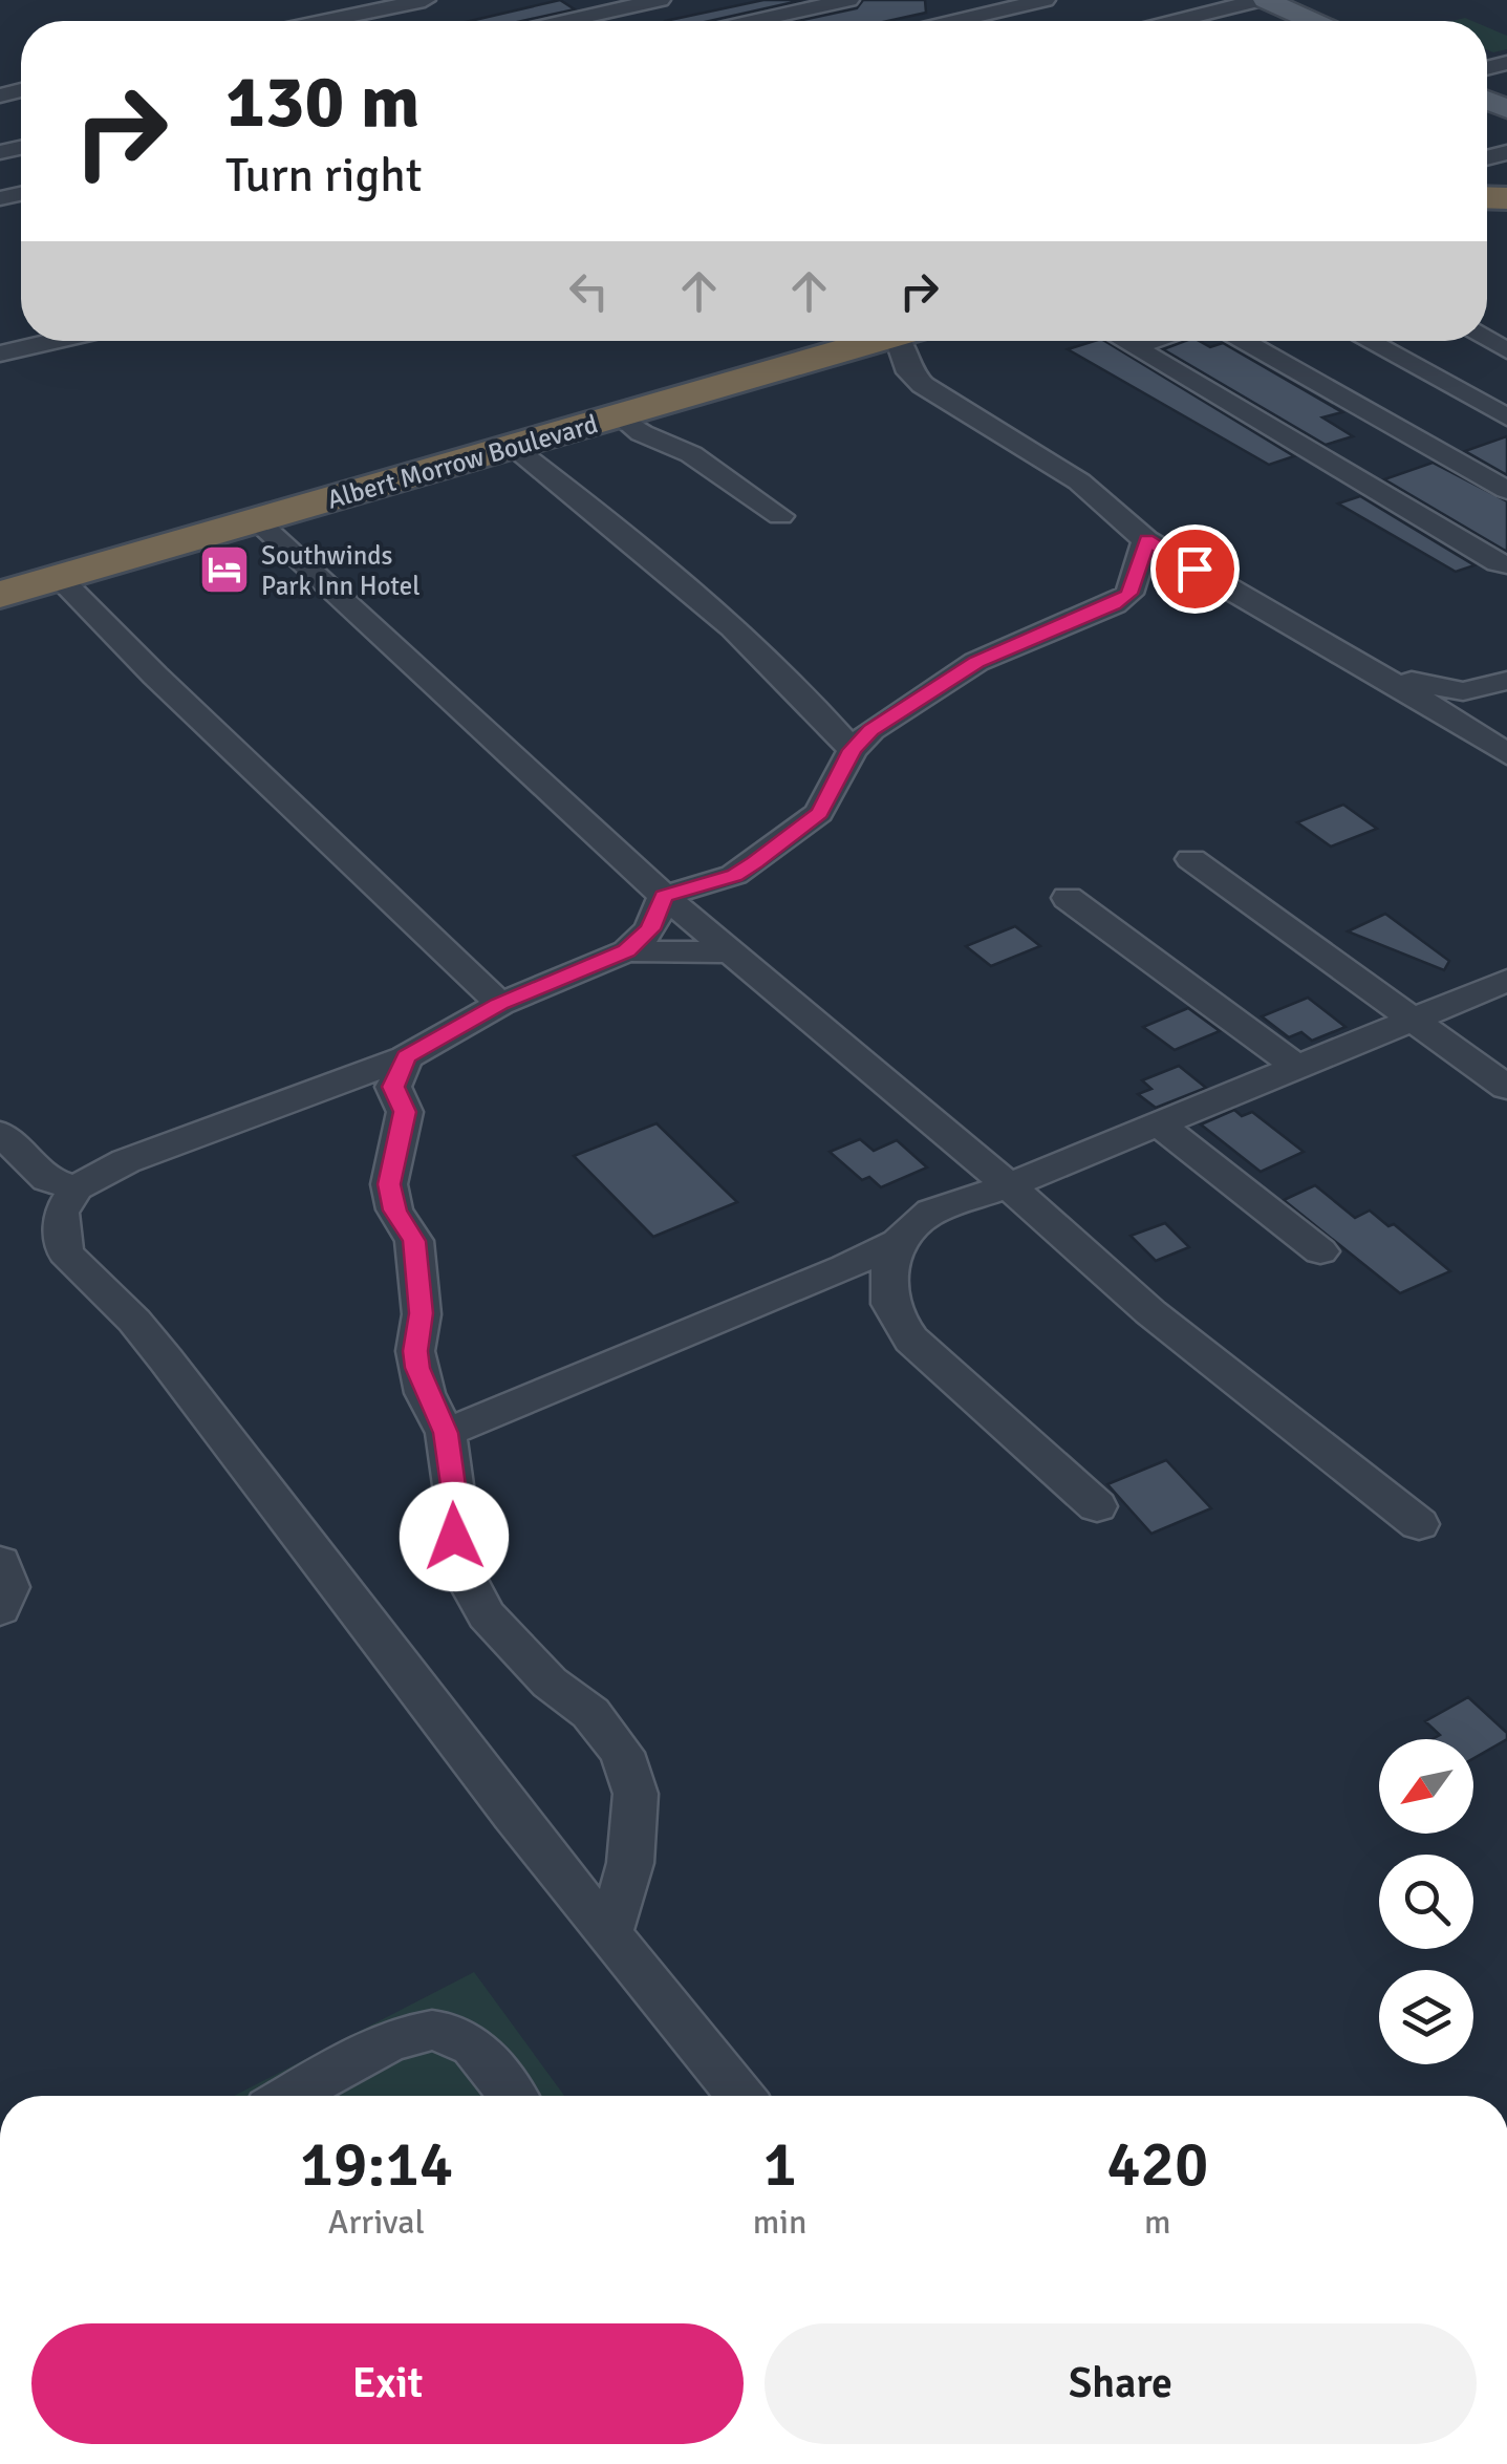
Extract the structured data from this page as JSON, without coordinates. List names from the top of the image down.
{
  "streets": {
    "highway": ["Albert Morrow Boulevard"]
  },
  "places": {
    "hotel": ["Southwinds Park Inn Hotel"]
  },
  "north": "bottom left",
  "page": {
    "turn": ["130 m", "Turn right"],
    "eta": [
      "19:14",
      "Arrival",
      "1",
      "min",
      "420",
      "m"
    ],
    "buttons": ["Exit", "Share"]
  }
}
